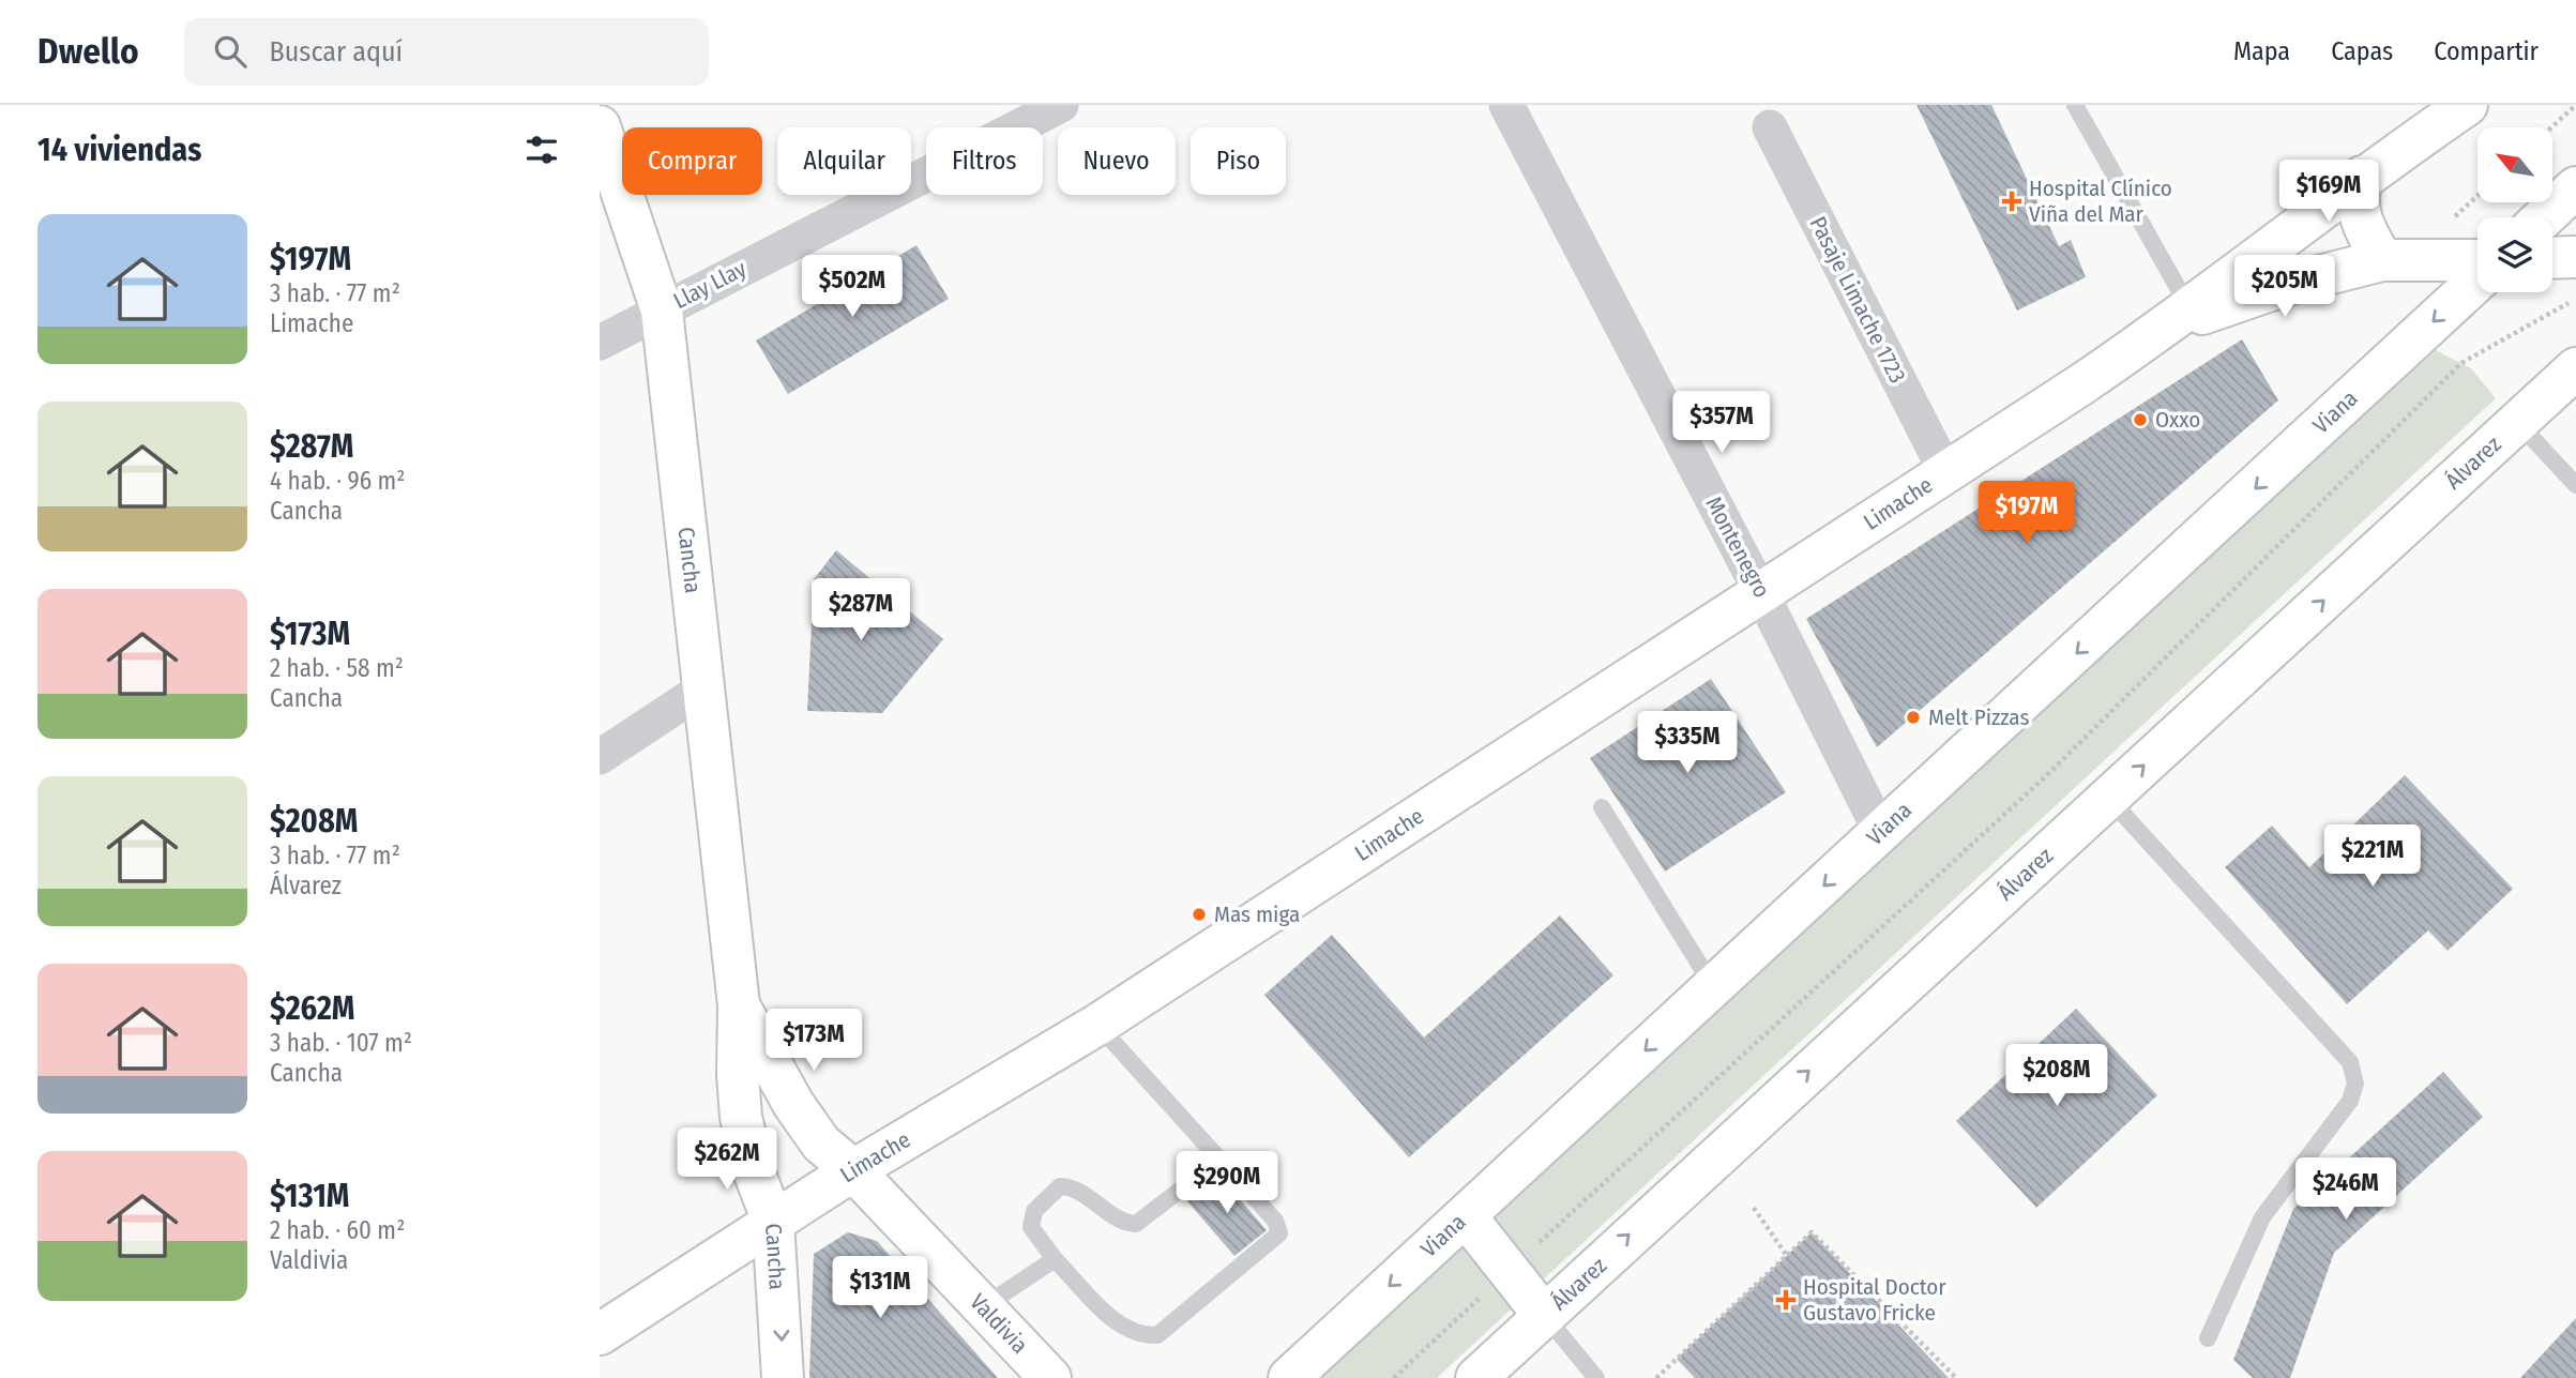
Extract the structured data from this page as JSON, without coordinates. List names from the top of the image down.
{
  "streets": {
    "main road": [
      "Viana",
      "Álvarez",
      "Limache",
      "Cancha",
      "Valdivia"
    ],
    "street": ["Llay Llay", "Pasaje Limache 1723", "Montenegro"]
  },
  "crossings": [
    ["Llay Llay", "Cancha"],
    ["Pasaje Limache 1723", "Limache"],
    ["Viana", "Montenegro"],
    ["Limache", "Montenegro"],
    ["Limache", "Cancha"],
    ["Limache", "Valdivia"],
    ["Cancha", "Valdivia"]
  ],
  "one_way": ["Viana", "Álvarez"],
  "places": {
    "health": ["Hospital Clínico Viña del Mar", "Hospital Doctor Gustavo Fricke"],
    "other": ["Oxxo", "Melt Pizzas", "Mas miga"]
  },
  "north": "top left",
  "page": {
    "header": "Dwello",
    "search": "Buscar aquí",
    "nav": ["Mapa", "Capas", "Compartir"],
    "heading": "14 viviendas",
    "chip": [
      "Comprar",
      "Alquilar",
      "Filtros",
      "Nuevo",
      "Piso"
    ],
    "price": [
      "$169M",
      "$502M",
      "$205M",
      "$357M",
      "$197M",
      "$287M",
      "$335M",
      "$221M",
      "$173M",
      "$208M",
      "$262M",
      "$290M",
      "$246M",
      "$131M"
    ],
    "list": [
      {
        "name": "$197M",
        "note": "3 hab. · 77 m² · Limache"
      },
      {
        "name": "$287M",
        "note": "4 hab. · 96 m² · Cancha"
      },
      {
        "name": "$173M",
        "note": "2 hab. · 58 m² · Cancha"
      },
      {
        "name": "$208M",
        "note": "3 hab. · 77 m² · Álvarez"
      },
      {
        "name": "$262M",
        "note": "3 hab. · 107 m² · Cancha"
      },
      {
        "name": "$131M",
        "note": "2 hab. · 60 m² · Valdivia"
      }
    ]
  }
}
